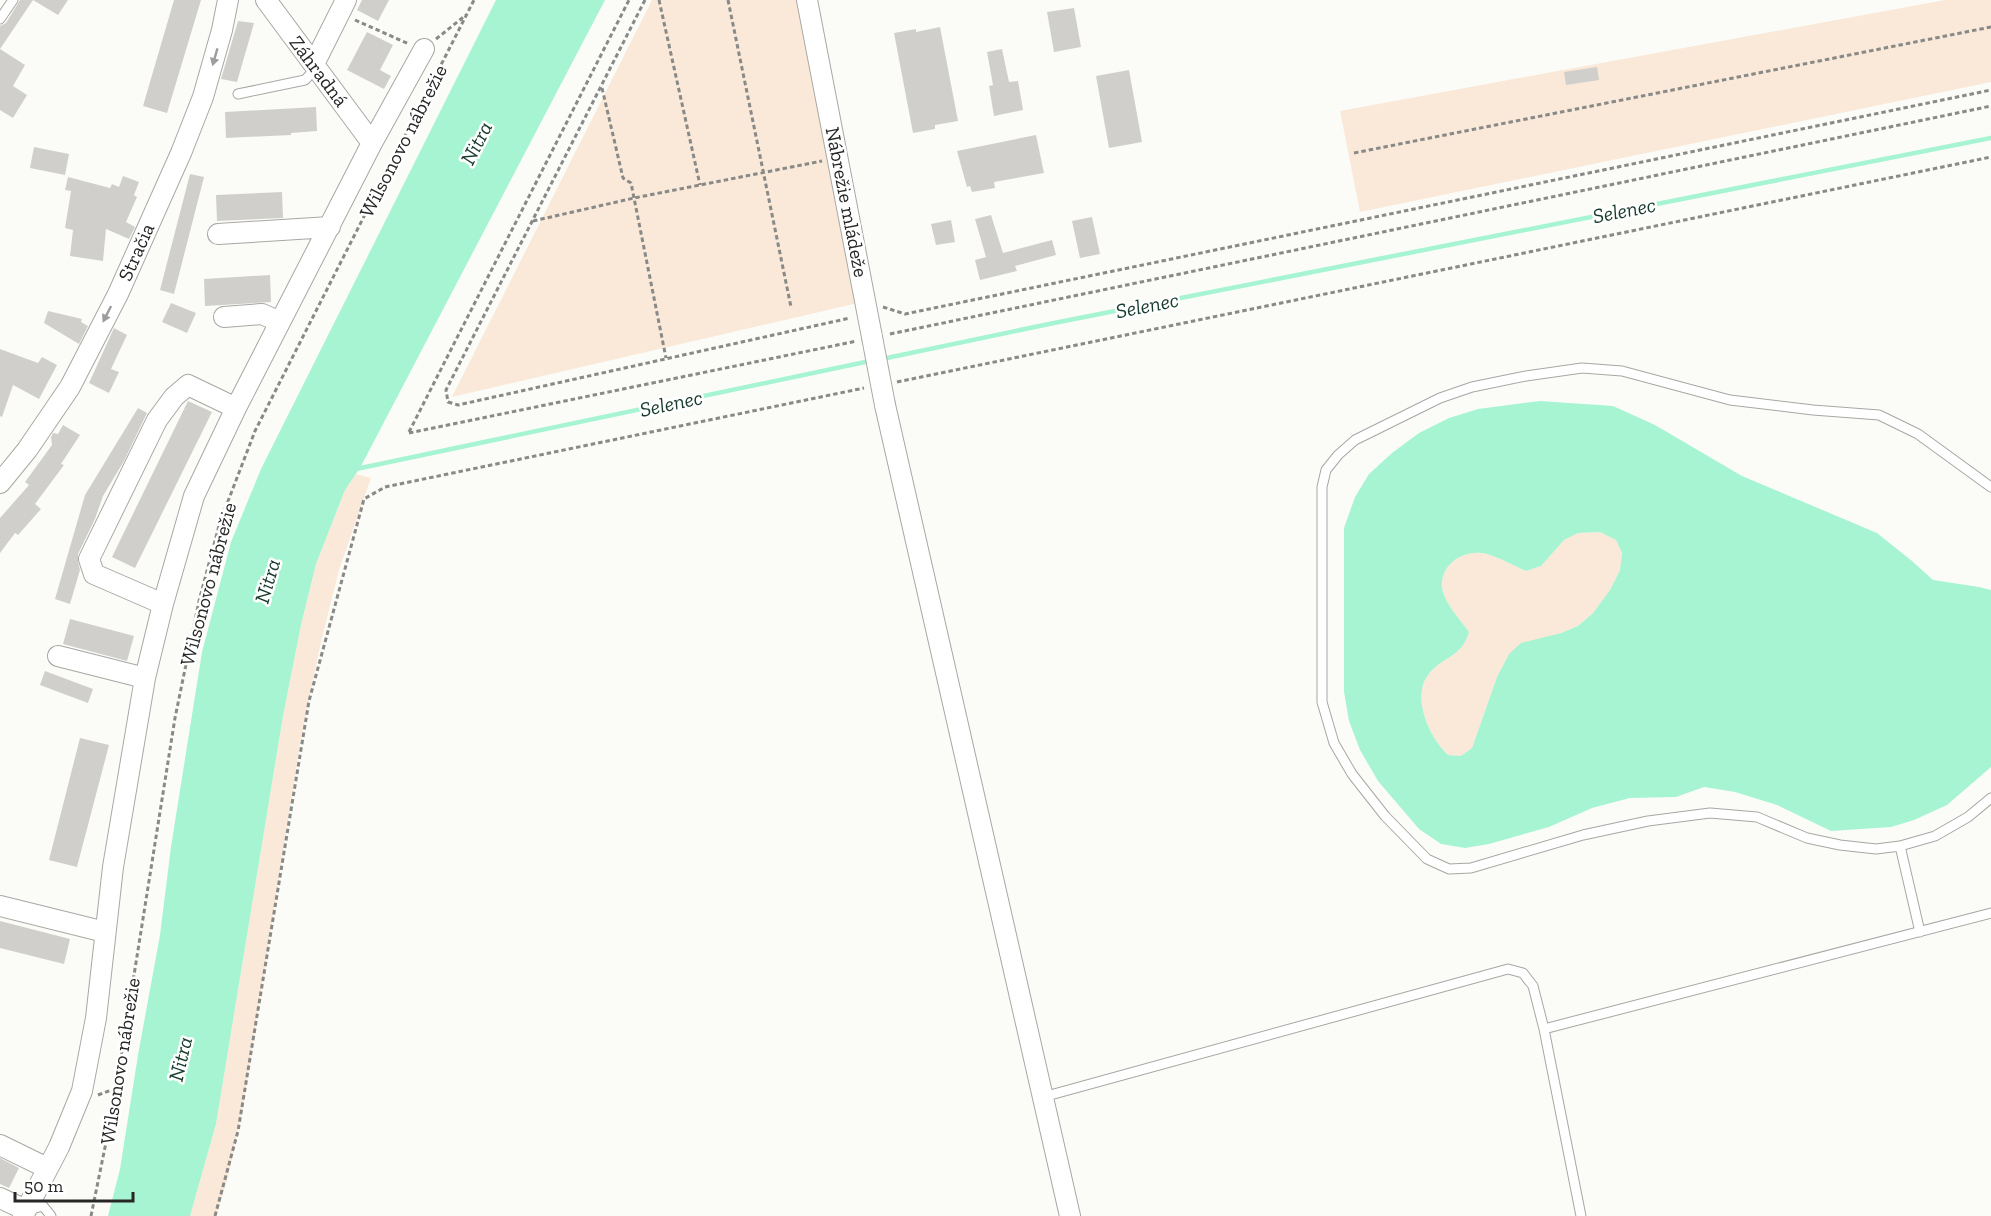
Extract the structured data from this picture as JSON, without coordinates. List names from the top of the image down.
{
  "streets": {
    "street": [
      "Záhradná",
      "Wilsonovo nábrežie",
      "Nábrežie mládeže",
      "Stračia"
    ]
  },
  "crossings": [
    ["Záhradná", "Wilsonovo nábrežie"]
  ],
  "one_way": ["Stračia"],
  "water": ["Nitra", "Selenec"],
  "scale_bar": "50 m"
}
